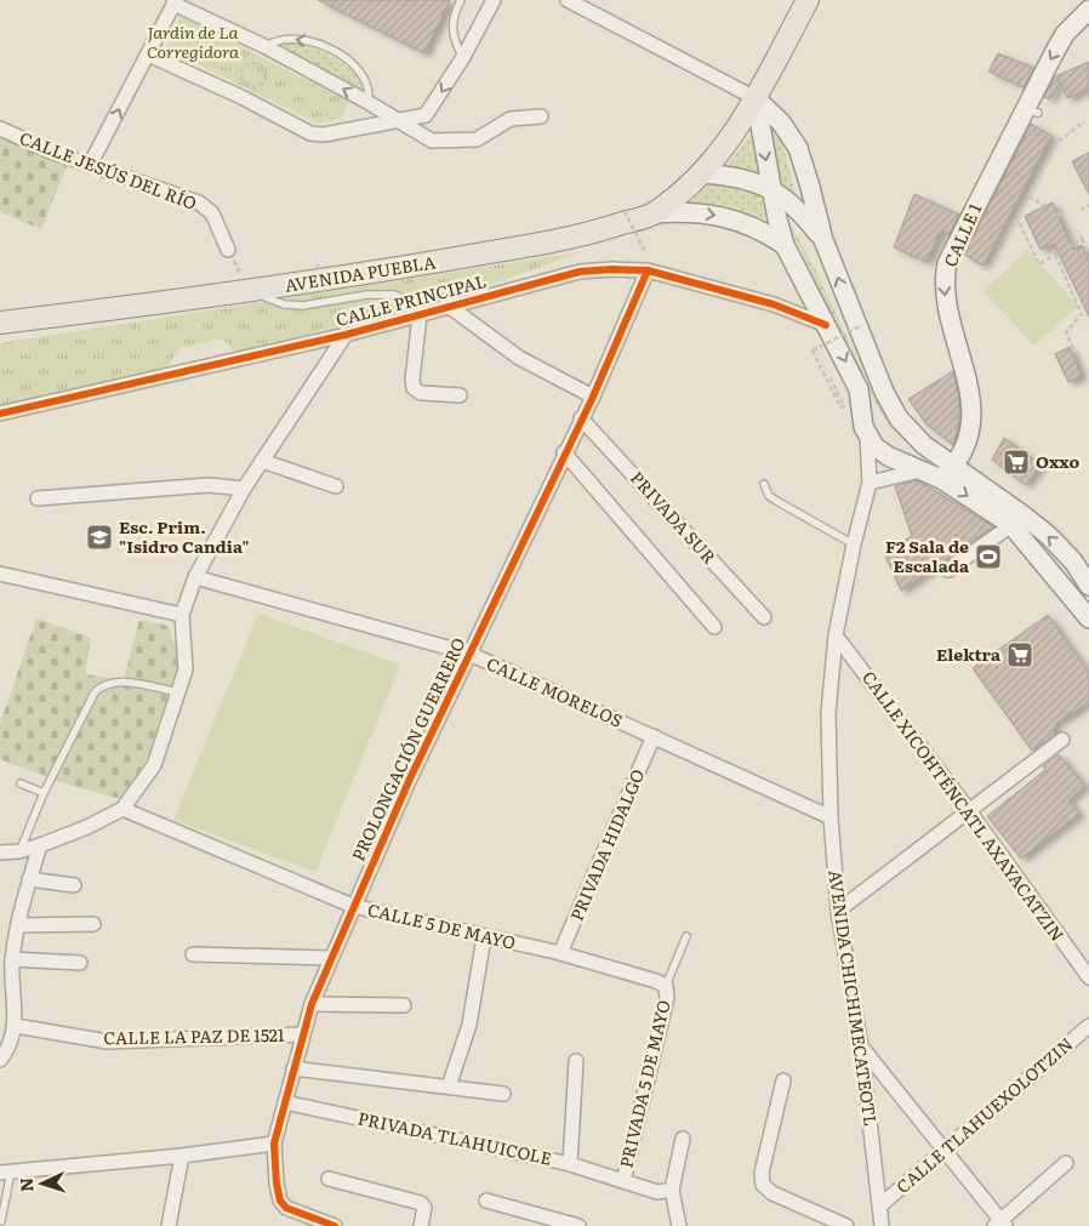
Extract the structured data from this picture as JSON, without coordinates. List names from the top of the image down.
{
  "streets": {
    "main road": ["CALLE 1", "AVENIDA PUEBLA"],
    "street": [
      "CALLE JESÚS DEL RÍO",
      "CALLE PRINCIPAL",
      "PRIVADA SUR",
      "CALLE MORELOS",
      "PROLONGACIÓN GUERRERO",
      "CALLE XICOHTÉNCATL AXAYACATZIN",
      "PRIVADA HIDALGO",
      "CALLE 5 DE MAYO",
      "AVENIDA CHICHIMECATEOTL",
      "CALLE LA PAZ DE 1521",
      "PRIVADA 5 DE MAYO",
      "CALLE TLAHUEXOLOTZIN",
      "PRIVADA TLAHUICOLE"
    ]
  },
  "crossings": [
    ["CALLE PRINCIPAL", "PROLONGACIÓN GUERRERO"],
    ["PRIVADA SUR", "PROLONGACIÓN GUERRERO"],
    ["CALLE MORELOS", "PROLONGACIÓN GUERRERO"],
    ["CALLE MORELOS", "PRIVADA HIDALGO"],
    ["CALLE MORELOS", "AVENIDA CHICHIMECATEOTL"],
    ["PROLONGACIÓN GUERRERO", "CALLE 5 DE MAYO"],
    ["PROLONGACIÓN GUERRERO", "CALLE LA PAZ DE 1521"],
    ["PROLONGACIÓN GUERRERO", "PRIVADA TLAHUICOLE"],
    ["CALLE XICOHTÉNCATL AXAYACATZIN", "AVENIDA CHICHIMECATEOTL"],
    ["PRIVADA HIDALGO", "CALLE 5 DE MAYO"],
    ["CALLE 5 DE MAYO", "PRIVADA 5 DE MAYO"],
    ["AVENIDA CHICHIMECATEOTL", "CALLE TLAHUEXOLOTZIN"],
    ["PRIVADA 5 DE MAYO", "PRIVADA TLAHUICOLE"]
  ],
  "one_way": ["CALLE 1"],
  "parks": ["Jardín de La Corregidora"],
  "places": {
    "supermarket": ["Oxxo", "Elektra"],
    "school or university": ["Esc. Prim. \"Isidro Candia\""],
    "sports": ["F2 Sala de Escalada"]
  },
  "north": "left"
}
